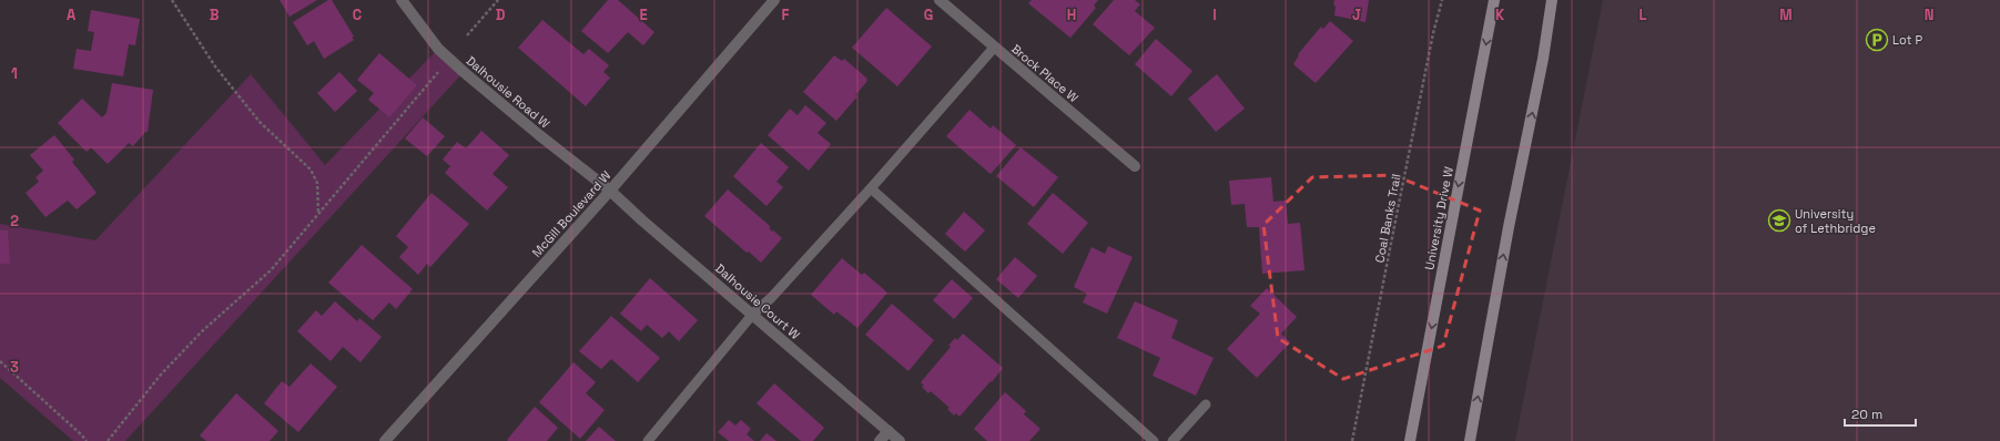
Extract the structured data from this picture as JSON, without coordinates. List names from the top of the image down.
{
  "streets": {
    "main road": ["University Drive W"],
    "street": [
      "Brock Place W",
      "Dalhousie Road W",
      "McGill Boulevard W",
      "Dalhousie Court W"
    ],
    "path": ["Coal Banks Trail"]
  },
  "crossings": [
    ["Dalhousie Road W", "McGill Boulevard W"],
    ["Dalhousie Road W", "Dalhousie Court W"],
    ["McGill Boulevard W", "Dalhousie Court W"]
  ],
  "places": {
    "parking": ["Lot P"],
    "school or university": ["University of Lethbridge"]
  },
  "scale_bar": "20 m",
  "grid": {
    "columns": [
      "A",
      "B",
      "C",
      "D",
      "E",
      "F",
      "G",
      "H",
      "I",
      "J",
      "K",
      "L",
      "M",
      "N"
    ],
    "rows": ["1", "2", "3"]
  }
}
